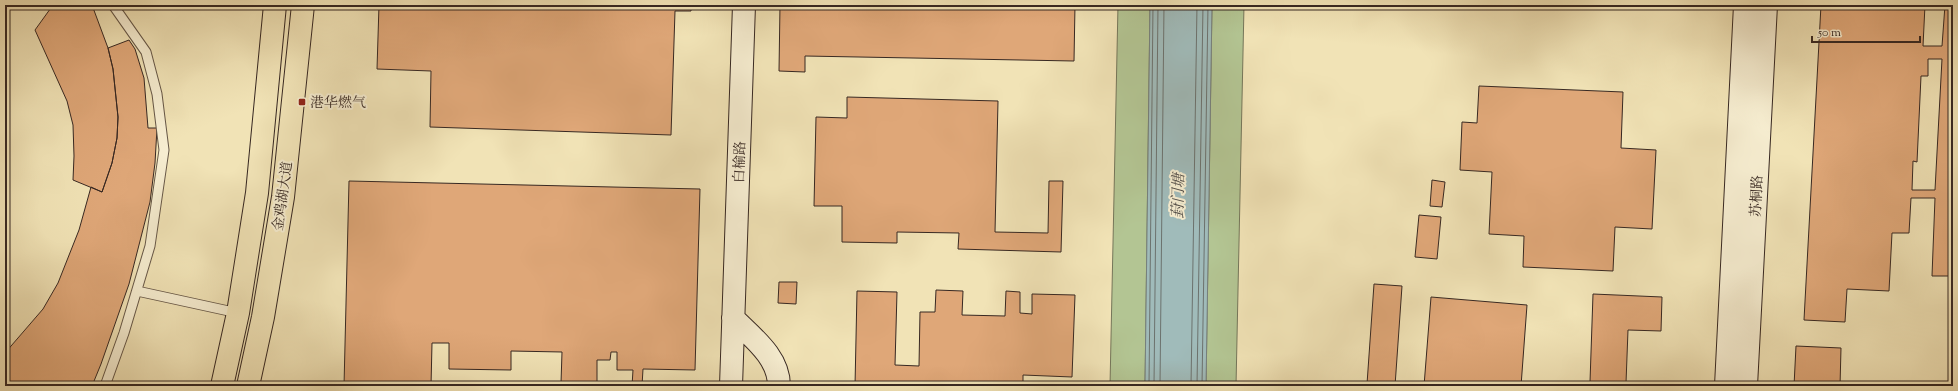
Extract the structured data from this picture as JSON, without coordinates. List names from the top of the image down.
{
  "streets": {
    "main road": ["白榆路", "金鸡湖大道", "苏桐路"]
  },
  "water": ["葑门塘"],
  "places": {
    "transit": ["港华燃气"]
  },
  "scale_bar": "50 m"
}
